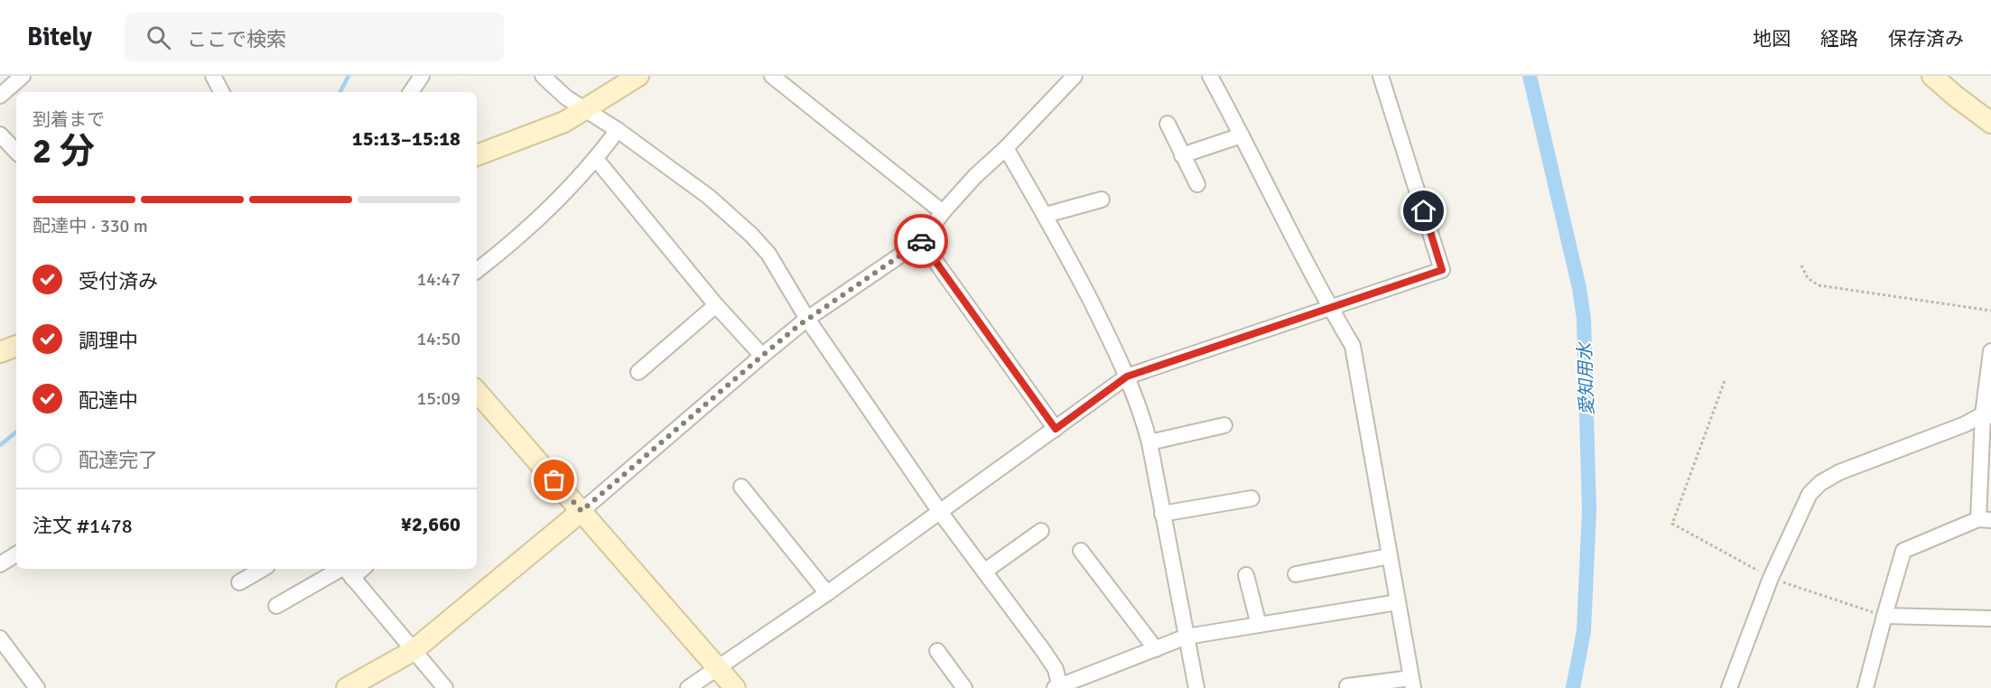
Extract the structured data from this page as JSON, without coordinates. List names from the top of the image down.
{
  "water": ["愛知用水"],
  "page": {
    "header": "Bitely",
    "search": "ここで検索",
    "nav": ["地図", "経路", "保存済み"],
    "heading": ["2 分", "到着まで", "15:13–15:18"],
    "panel": ["注文 #1478", "¥2,660"],
    "bar": "配達中 · 330 m",
    "list": [
      ["受付済み", "14:47"],
      ["調理中", "14:50"],
      ["配達中", "15:09"],
      "配達完了"
    ]
  }
}
